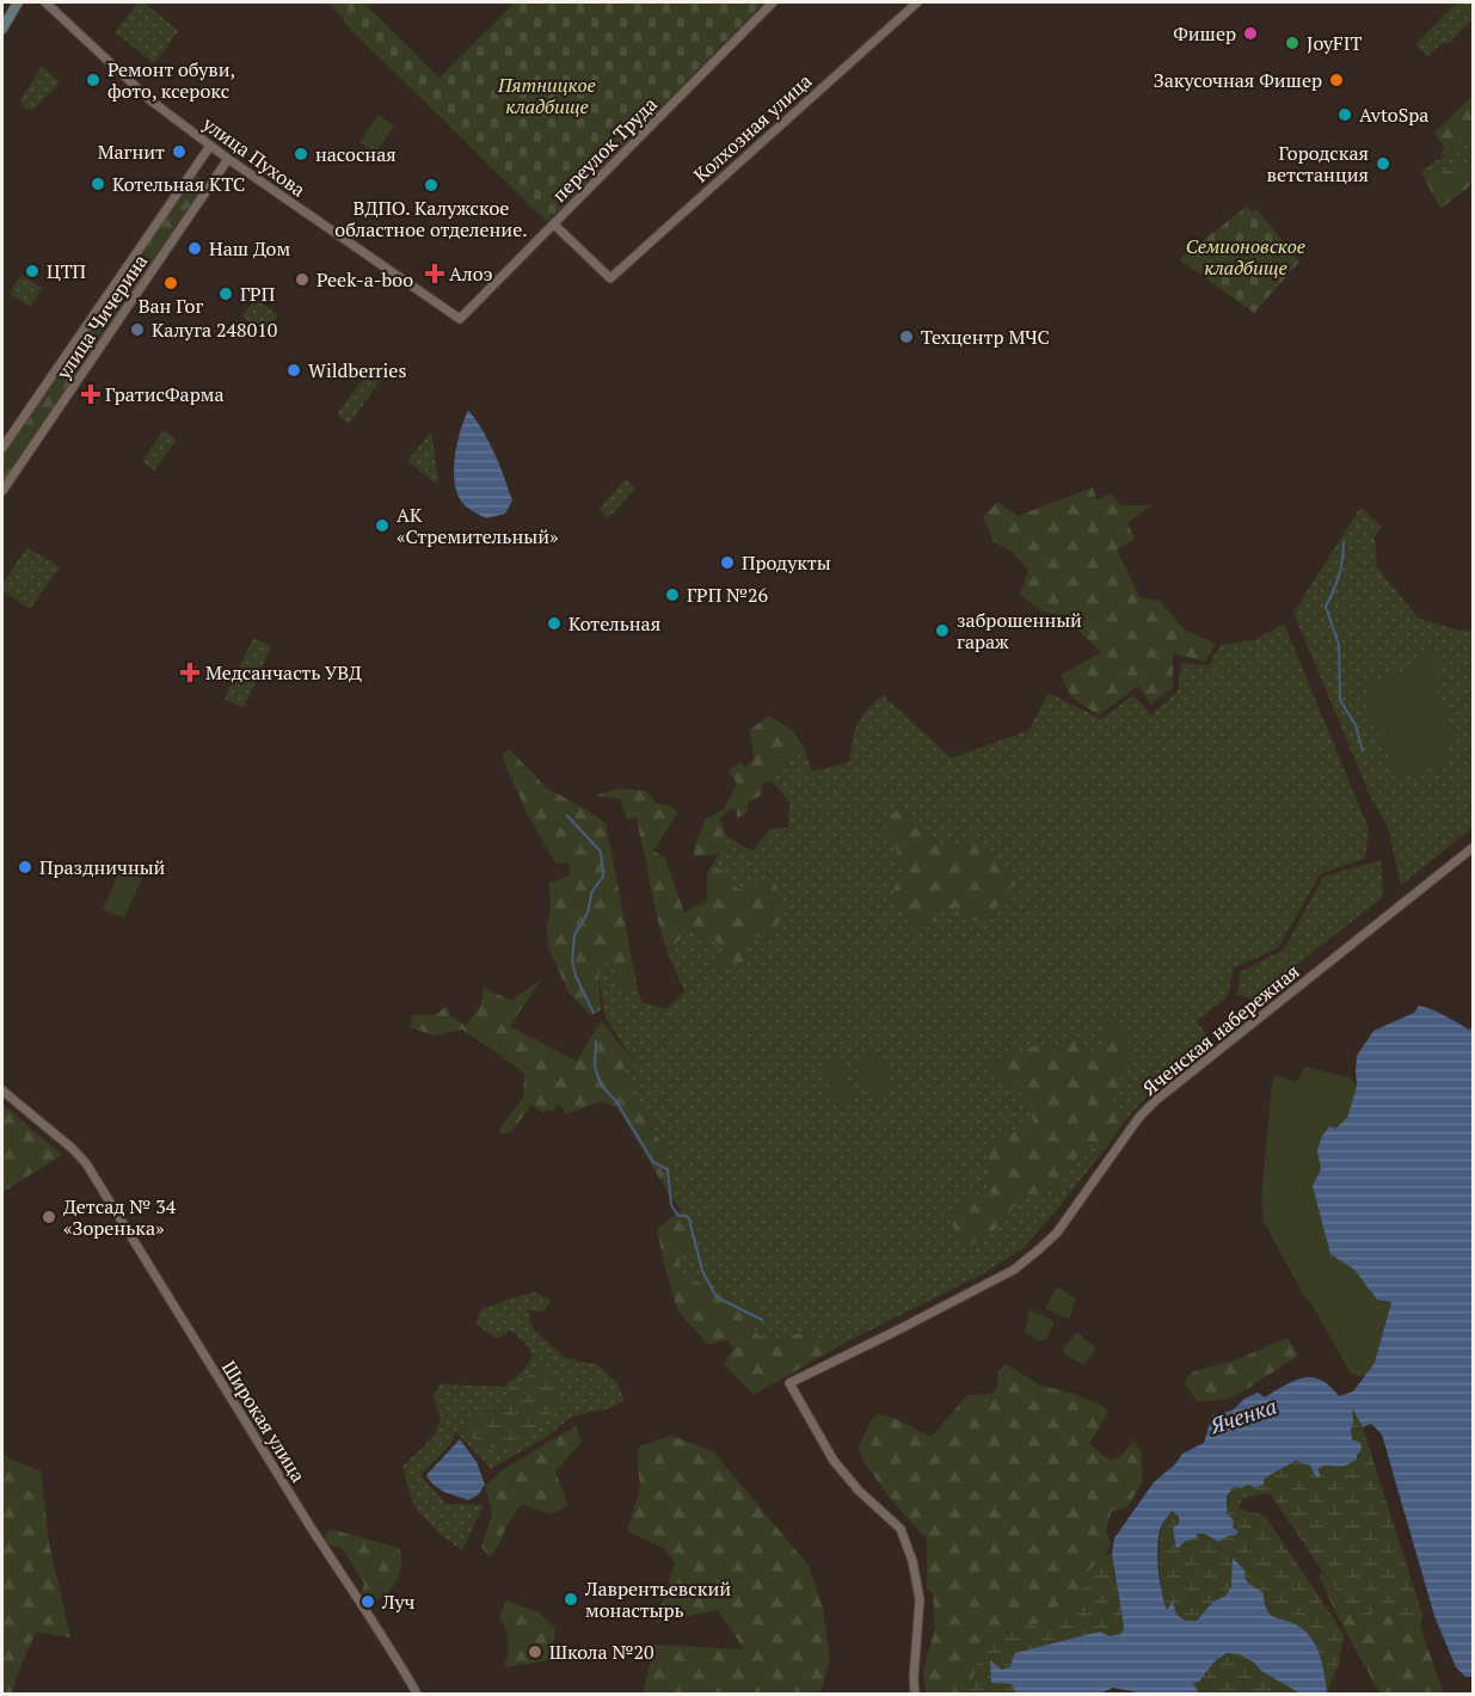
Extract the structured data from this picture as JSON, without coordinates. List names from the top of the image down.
{
  "streets": {
    "street": [
      "Колхозная улица",
      "переулок Труда",
      "улица Пухова",
      "улица Чичерина",
      "Яченская набережная",
      "Широкая улица"
    ]
  },
  "crossings": [
    ["Колхозная улица", "переулок Труда"],
    ["переулок Труда", "улица Пухова"],
    ["улица Пухова", "улица Чичерина"]
  ],
  "water": ["Яченка"],
  "parks": ["Пятницкое кладбище", "Семионовское кладбище"],
  "places": {
    "other": [
      "Фишер",
      "JoyFIT",
      "Ремонт обуви, фото, ксерокс",
      "Закусочная Фишер",
      "AvtoSpa",
      "Магнит",
      "насосная",
      "Городская ветстанция",
      "Котельная КТС",
      "ВДПО. Калужское областное отделение.",
      "Наш Дом",
      "ЦТП",
      "Peek-a-boo",
      "Ван Гог",
      "ГРП",
      "Калуга 248010",
      "Техцентр МЧС",
      "Wildberries",
      "АК «Стремительный»",
      "Продукты",
      "ГРП №26",
      "Котельная",
      "заброшенный гараж",
      "Праздничный",
      "Детсад № 34 «Зоренька»",
      "Лаврентьевский монастырь",
      "Луч",
      "Школа №20"
    ],
    "health": ["Алоэ", "ГратисФарма", "Медсанчасть УВД"]
  }
}
